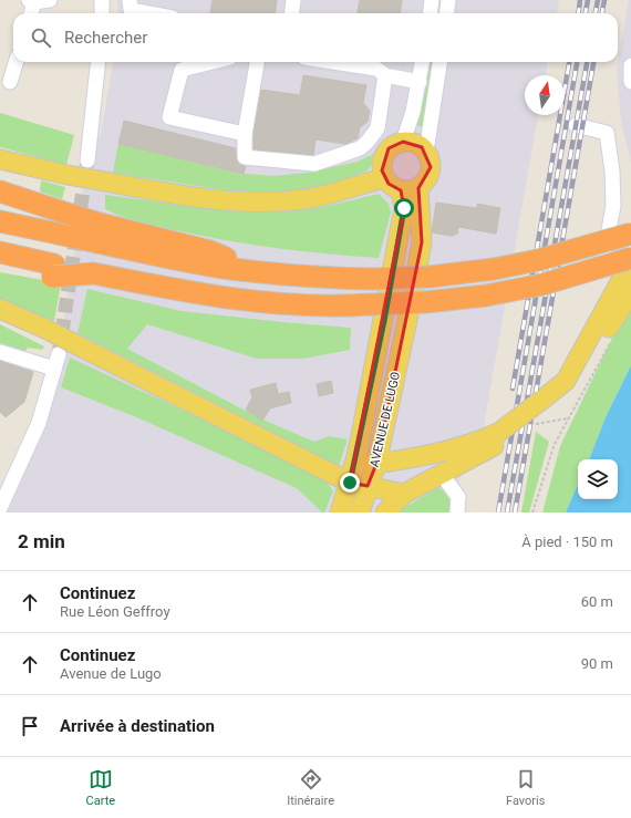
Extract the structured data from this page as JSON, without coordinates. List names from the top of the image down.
{
  "streets": {
    "main road": ["AVENUE DE LUGO"]
  },
  "north": "top",
  "page": {
    "search": "Rechercher",
    "heading": ["2 min", "À pied · 150 m"],
    "list": [
      ["Continuez", "Rue Léon Geffroy", "60 m"],
      ["Continuez", "Avenue de Lugo", "90 m"],
      "Arrivée à destination"
    ],
    "nav": ["Carte", "Itinéraire", "Favoris"]
  }
}
